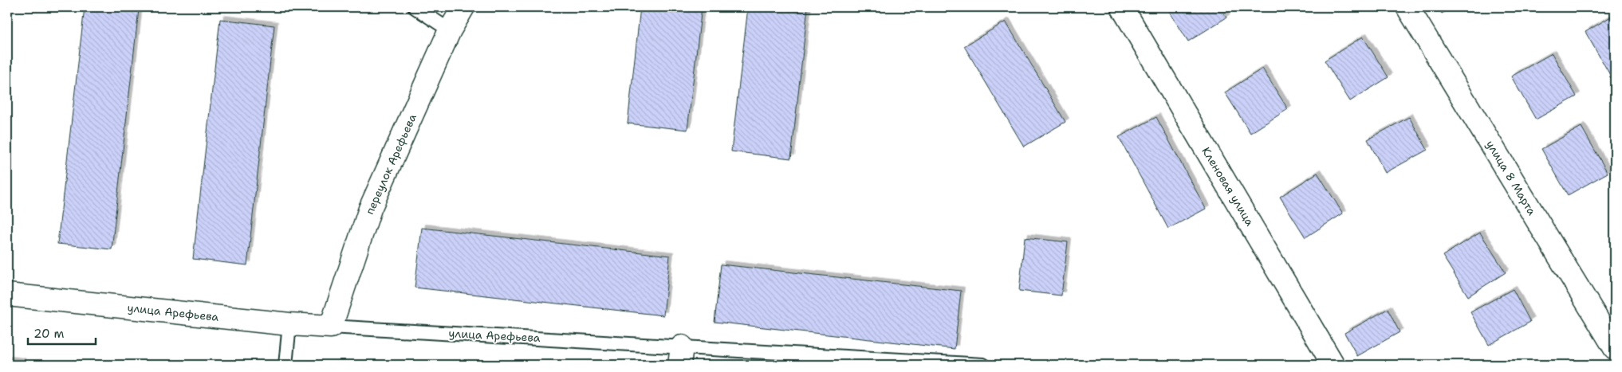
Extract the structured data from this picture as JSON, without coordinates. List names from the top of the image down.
{
  "streets": {
    "street": [
      "переулок Арефьева",
      "улица 8 Марта",
      "Кленовая улица",
      "улица Арефьева"
    ]
  },
  "crossings": [
    ["переулок Арефьева", "улица Арефьева"]
  ],
  "scale_bar": "20 m"
}
